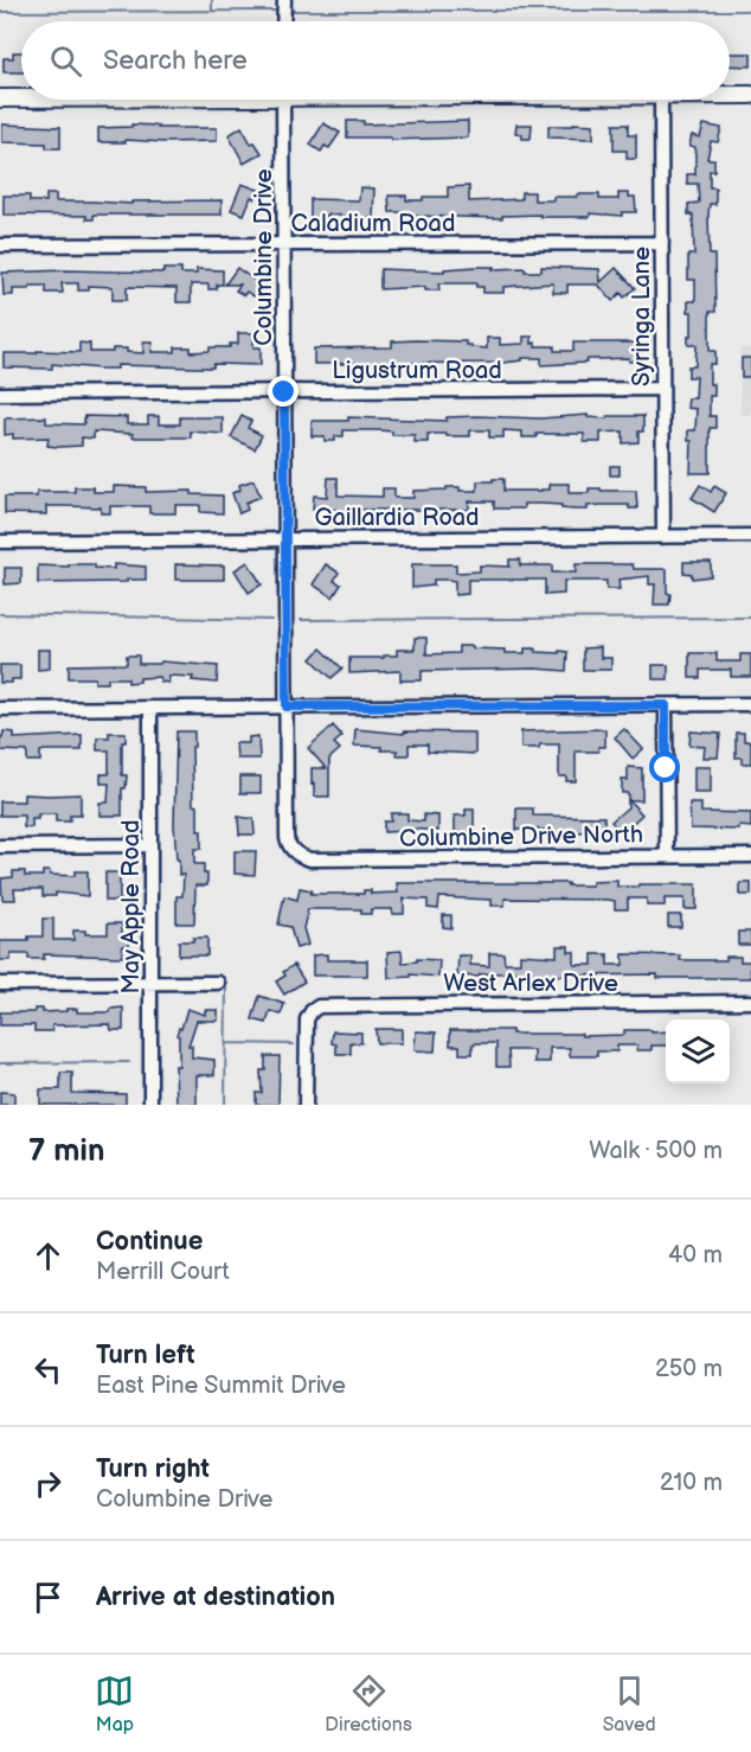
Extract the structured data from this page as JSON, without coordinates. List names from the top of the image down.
{
  "streets": {
    "street": [
      "Caladium Road",
      "Columbine Drive",
      "Syringa Lane",
      "Ligustrum Road",
      "Gaillardia Road",
      "Columbine Drive North",
      "May Apple Road",
      "West Arlex Drive"
    ]
  },
  "crossings": [
    ["Caladium Road", "Columbine Drive"],
    ["Caladium Road", "Syringa Lane"],
    ["Columbine Drive", "Ligustrum Road"],
    ["Columbine Drive", "Gaillardia Road"],
    ["Columbine Drive", "Columbine Drive North"],
    ["Syringa Lane", "Ligustrum Road"],
    ["Syringa Lane", "Gaillardia Road"]
  ],
  "page": {
    "search": "Search here",
    "heading": ["7 min", "Walk · 500 m"],
    "list": [
      ["Continue", "Merrill Court", "40 m"],
      ["Turn left", "East Pine Summit Drive", "250 m"],
      ["Turn right", "Columbine Drive", "210 m"],
      "Arrive at destination"
    ],
    "nav": ["Map", "Directions", "Saved"]
  }
}
